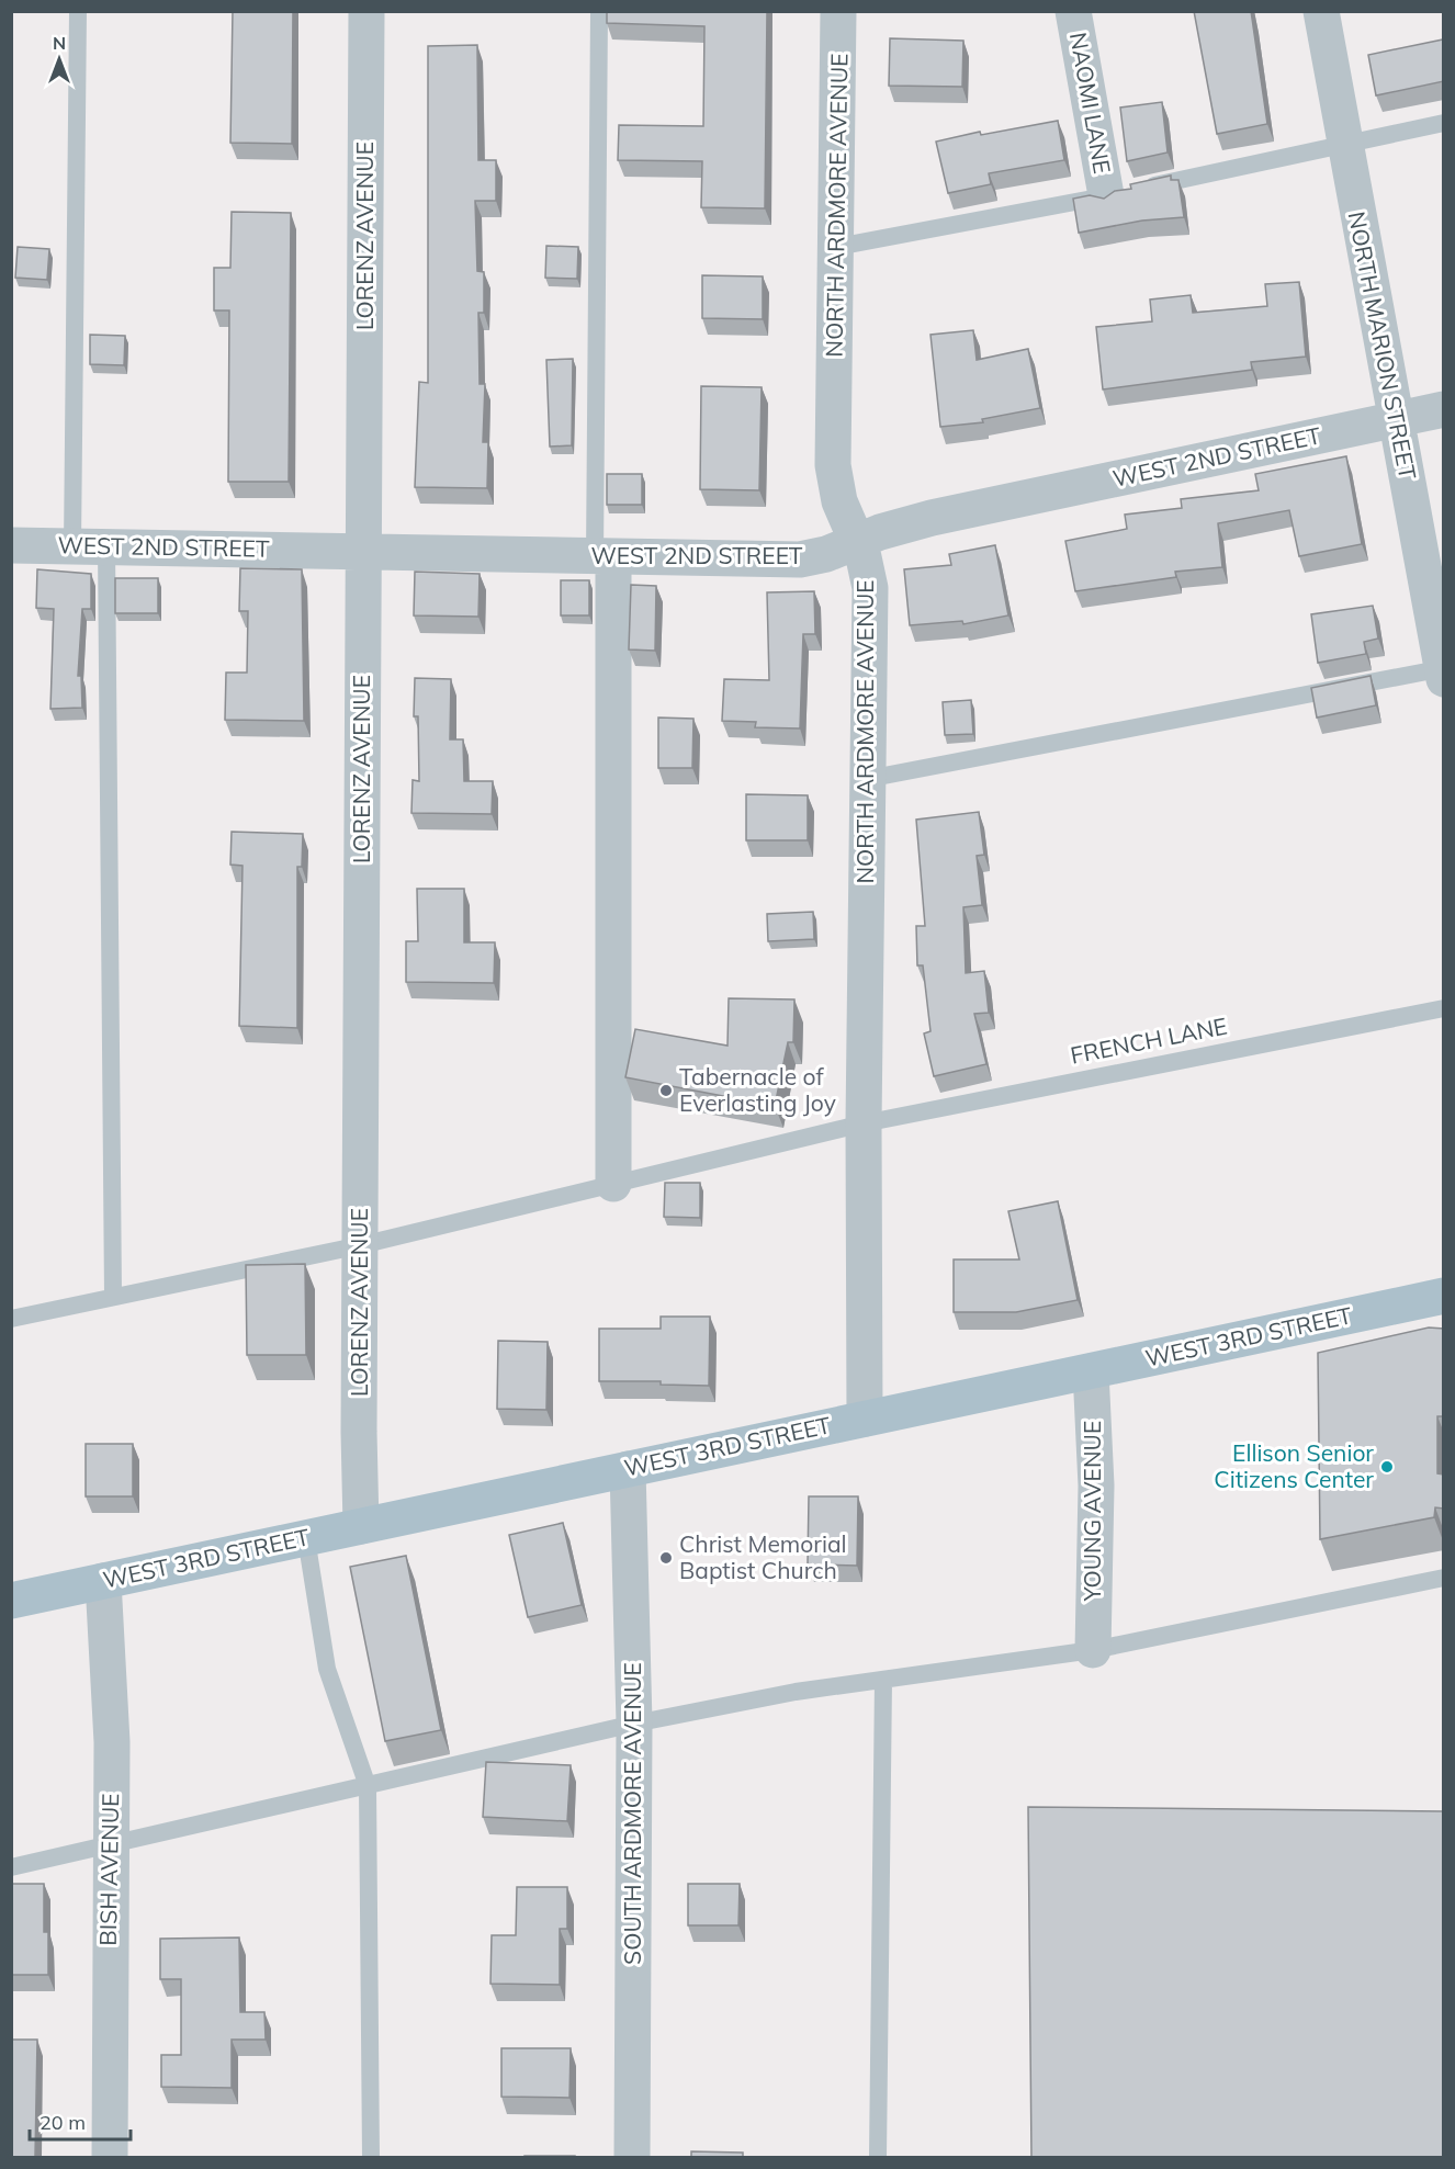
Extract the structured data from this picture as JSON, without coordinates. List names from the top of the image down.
{
  "streets": {
    "main road": ["WEST 3RD STREET"],
    "street": [
      "NAOMI LANE",
      "NORTH ARDMORE AVENUE",
      "LORENZ AVENUE",
      "NORTH MARION STREET",
      "WEST 2ND STREET",
      "YOUNG AVENUE",
      "SOUTH ARDMORE AVENUE",
      "BISH AVENUE"
    ],
    "lane": ["FRENCH LANE"]
  },
  "crossings": [
    ["NORTH ARDMORE AVENUE", "WEST 2ND STREET"],
    ["NORTH ARDMORE AVENUE", "FRENCH LANE"],
    ["NORTH ARDMORE AVENUE", "WEST 3RD STREET"],
    ["LORENZ AVENUE", "WEST 2ND STREET"],
    ["LORENZ AVENUE", "FRENCH LANE"],
    ["LORENZ AVENUE", "WEST 3RD STREET"],
    ["NORTH MARION STREET", "WEST 2ND STREET"],
    ["WEST 3RD STREET", "YOUNG AVENUE"],
    ["WEST 3RD STREET", "SOUTH ARDMORE AVENUE"],
    ["WEST 3RD STREET", "BISH AVENUE"]
  ],
  "places": ["Tabernacle of Everlasting Joy", "Ellison Senior Citizens Center", "Christ Memorial Baptist Church"],
  "scale_bar": "20 m",
  "north": "top"
}
